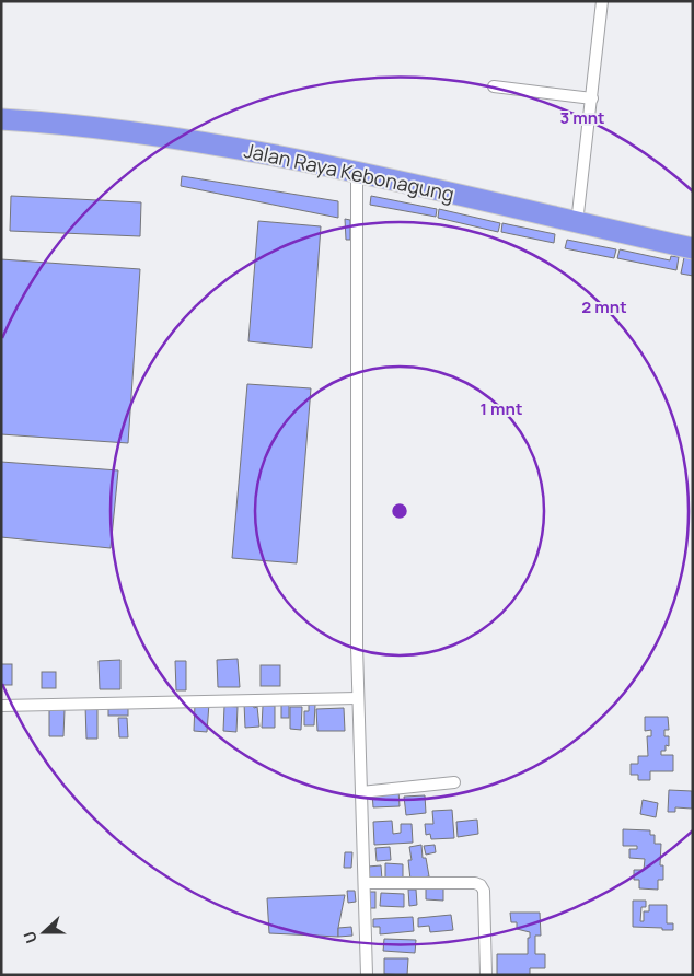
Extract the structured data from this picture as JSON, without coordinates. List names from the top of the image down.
{
  "streets": {
    "highway": ["Jalan Raya Kebonagung"]
  },
  "north": "left",
  "rings": ["3 mnt", "2 mnt", "1 mnt"]
}
